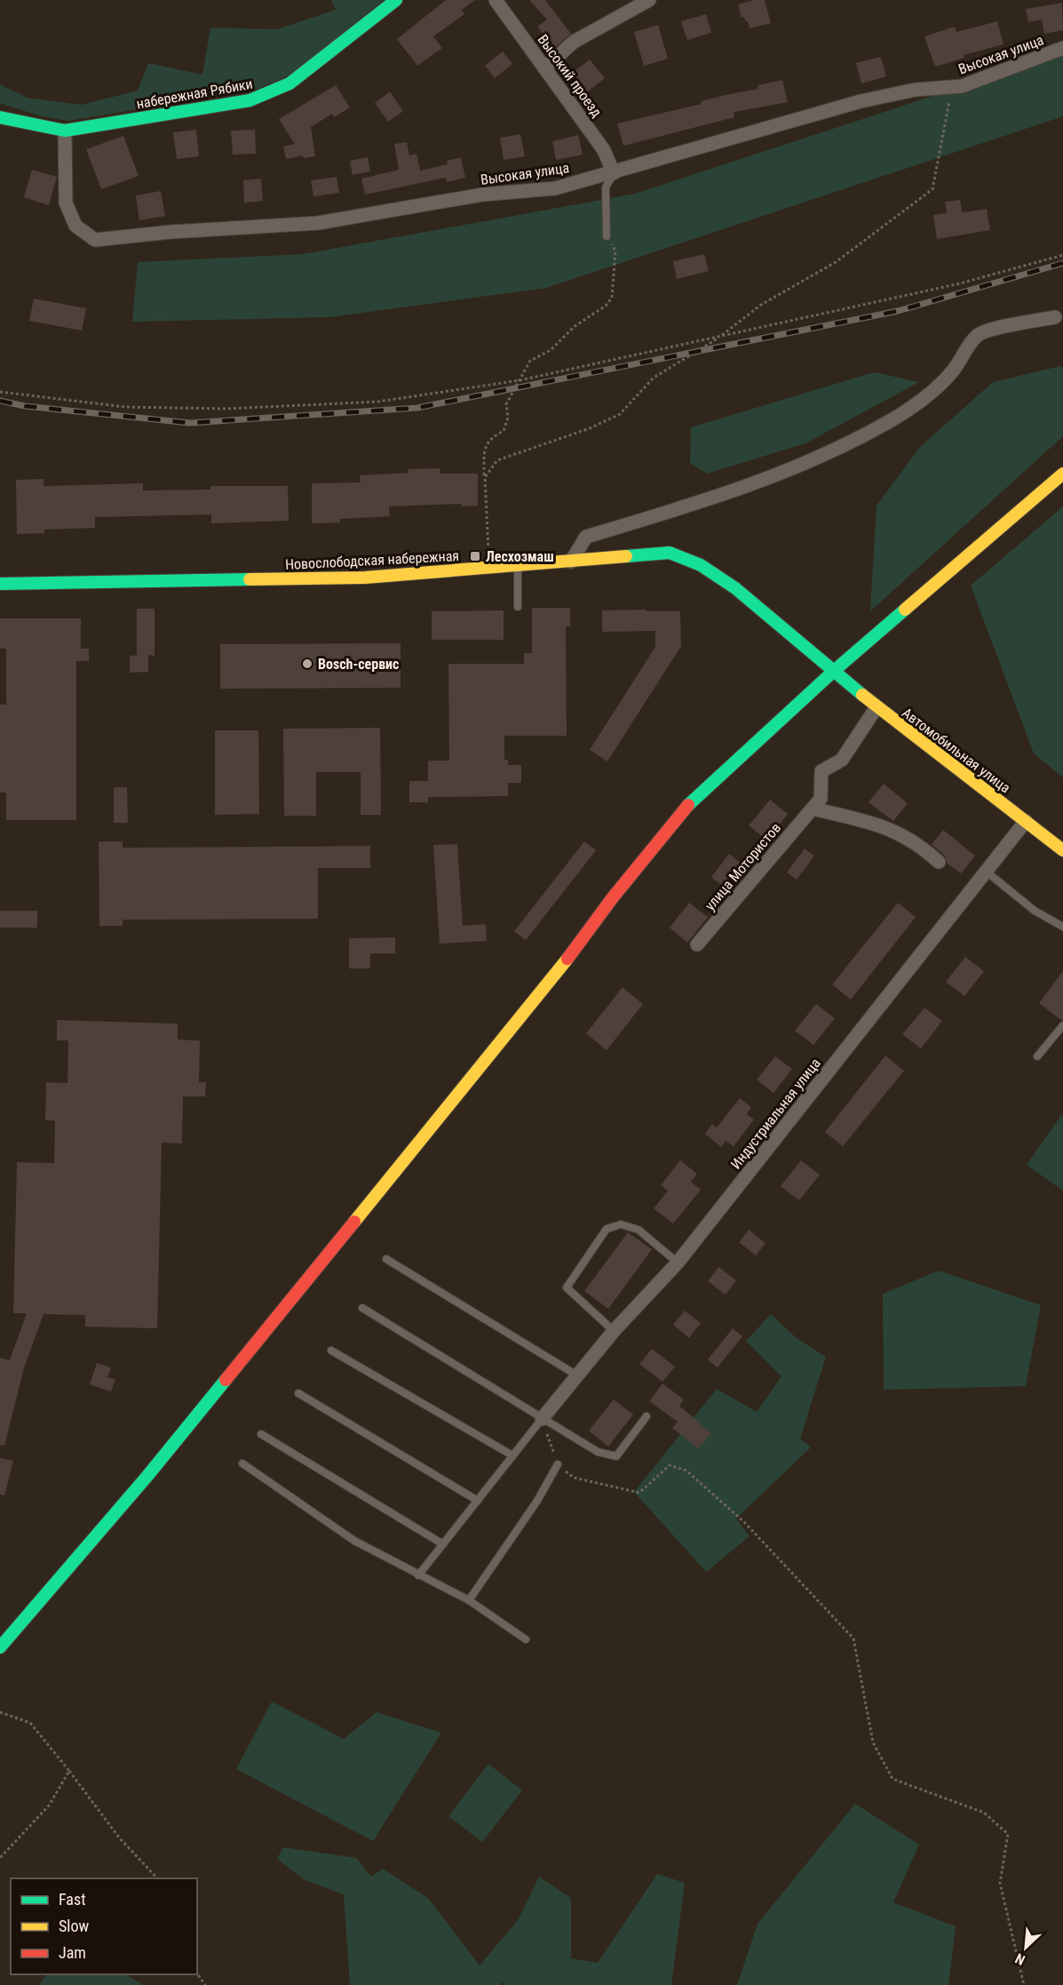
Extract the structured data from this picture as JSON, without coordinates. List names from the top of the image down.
{
  "streets": {
    "street": [
      "Высокая улица",
      "Высокий проезд",
      "набережная Рябики",
      "Новослободская набережная",
      "Автомобильная улица",
      "улица Мотористов",
      "Индустриальная улица"
    ]
  },
  "crossings": [
    ["Высокая улица", "Высокий проезд"],
    ["Высокая улица", "набережная Рябики"],
    ["Новослободская набережная", "Автомобильная улица"],
    ["Автомобильная улица", "улица Мотористов"],
    ["Автомобильная улица", "Индустриальная улица"]
  ],
  "places": {
    "transit": ["Лесхозмаш"],
    "other": ["Bosch-сервис"]
  },
  "legend": ["Fast", "Slow", "Jam"],
  "north": "bottom left"
}
